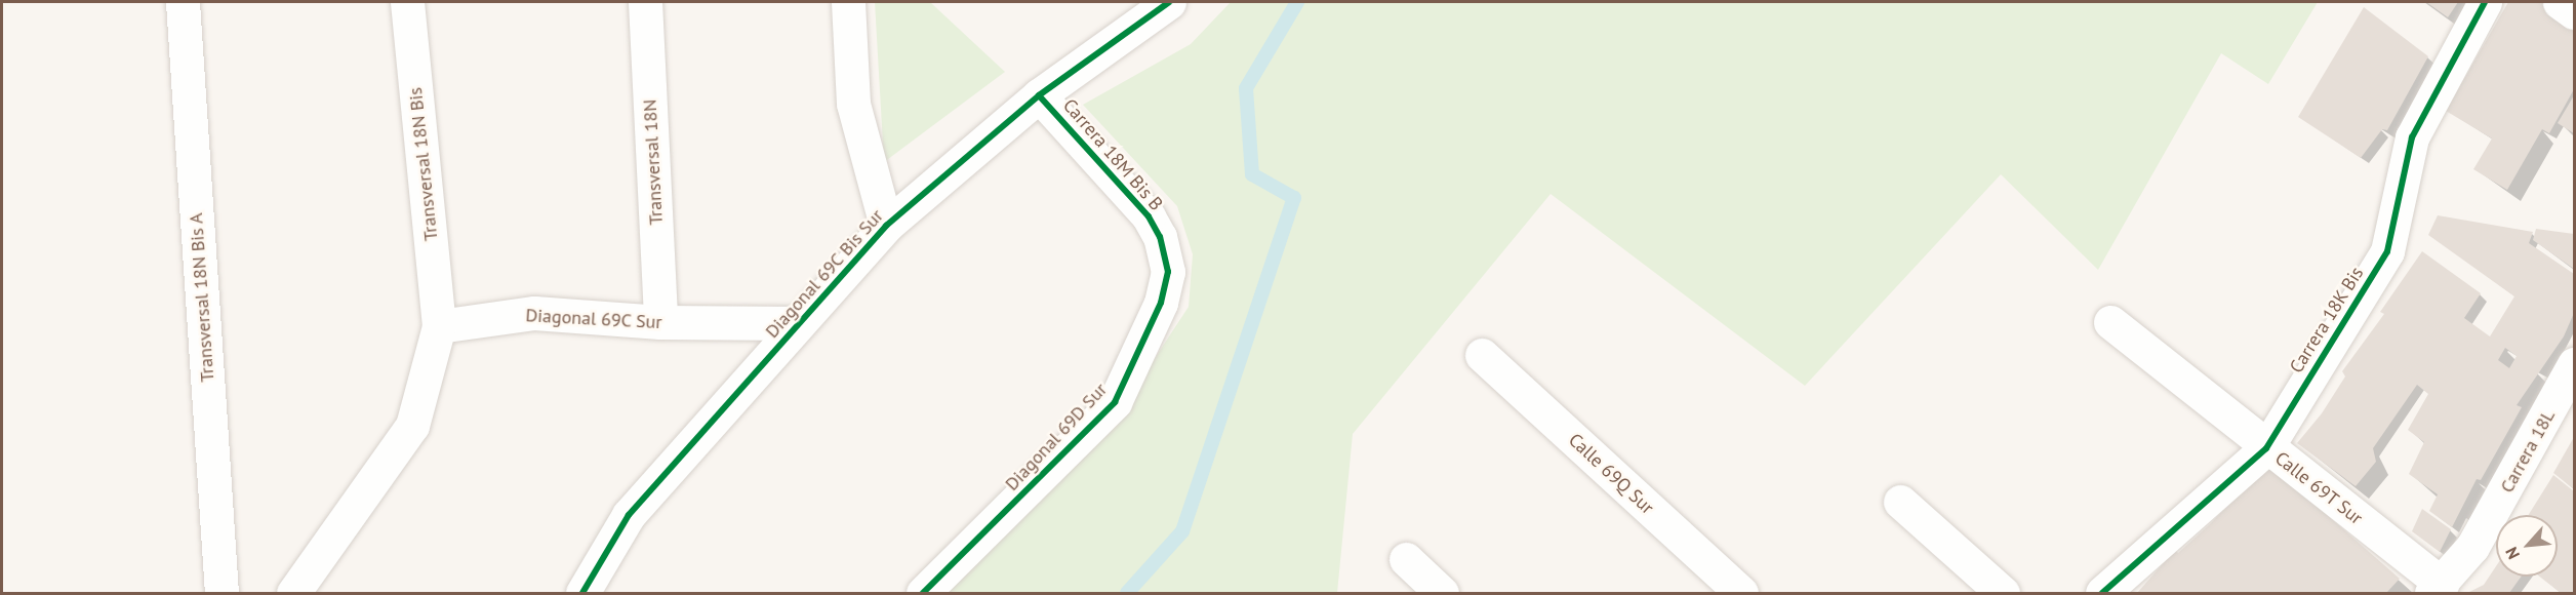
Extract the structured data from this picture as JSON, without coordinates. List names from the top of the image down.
{
  "streets": {
    "street": [
      "Carrera 18M Bis B",
      "Transversal 18N",
      "Transversal 18N Bis",
      "Diagonal 69C Bis Sur",
      "Transversal 18N Bis A",
      "Diagonal 69C Sur",
      "Carrera 18K Bis",
      "Diagonal 69D Sur",
      "Carrera 18L",
      "Calle 69Q Sur",
      "Calle 69T Sur"
    ]
  },
  "crossings": [
    ["Carrera 18M Bis B", "Diagonal 69C Bis Sur"],
    ["Carrera 18M Bis B", "Diagonal 69D Sur"],
    ["Transversal 18N", "Diagonal 69C Sur"],
    ["Transversal 18N Bis", "Diagonal 69C Sur"],
    ["Diagonal 69C Bis Sur", "Diagonal 69C Sur"],
    ["Carrera 18K Bis", "Calle 69T Sur"],
    ["Carrera 18L", "Calle 69T Sur"]
  ],
  "north": "bottom left"
}
